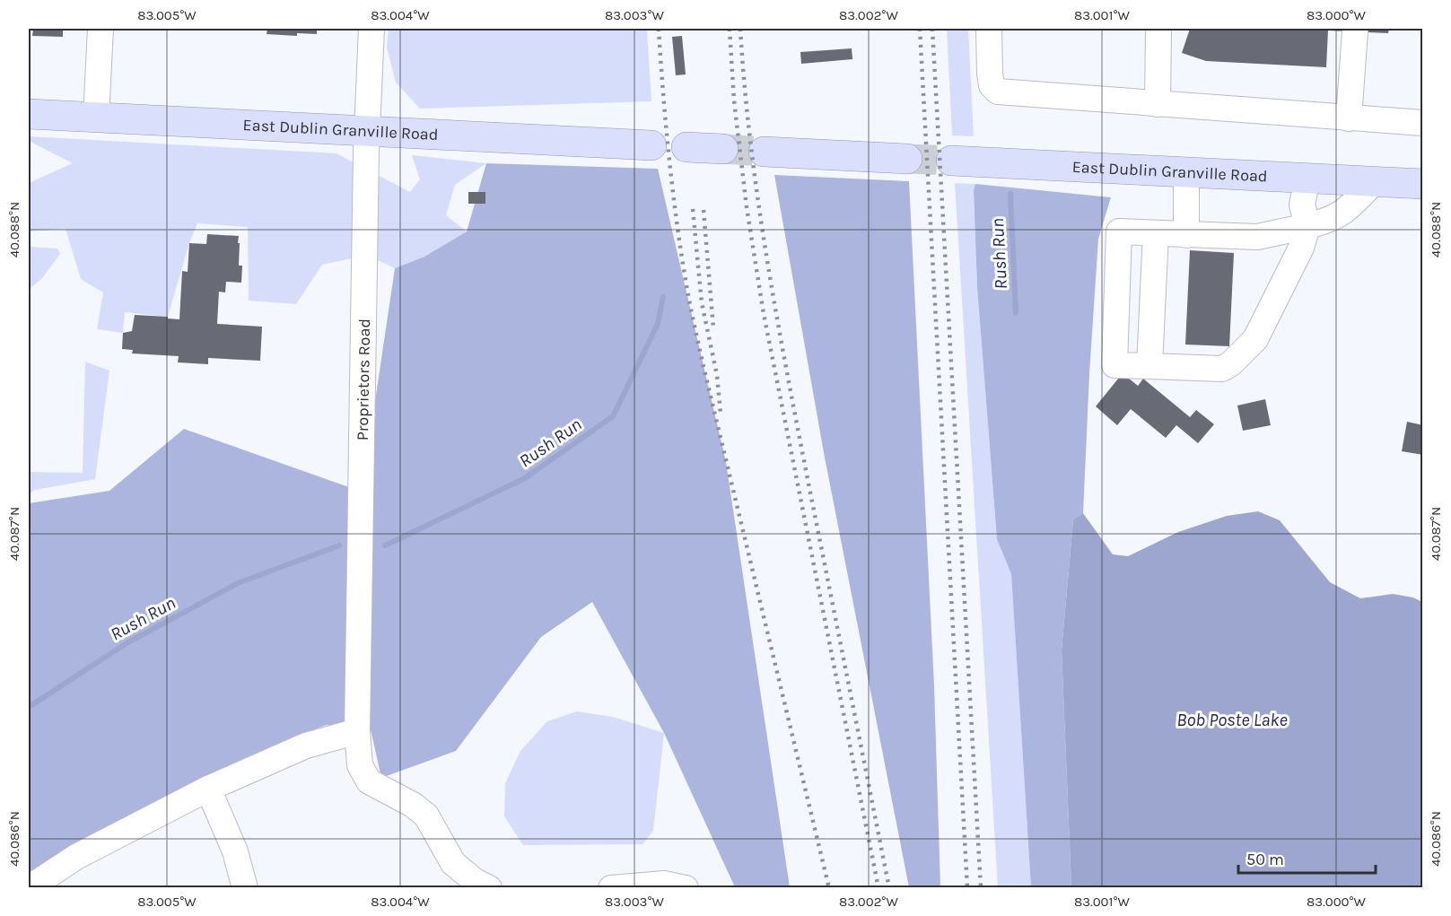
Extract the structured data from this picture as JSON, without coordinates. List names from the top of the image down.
{
  "streets": {
    "main road": ["East Dublin Granville Road"],
    "street": ["Proprietors Road"]
  },
  "crossings": [
    ["East Dublin Granville Road", "Proprietors Road"]
  ],
  "water": ["Rush Run", "Bob Poste Lake"],
  "scale_bar": "50 m",
  "coordinates": [
    "83.005°W",
    "83.004°W",
    "83.003°W",
    "83.002°W",
    "83.001°W",
    "83.000°W",
    "40.088°N",
    "40.087°N",
    "40.086°N"
  ]
}
